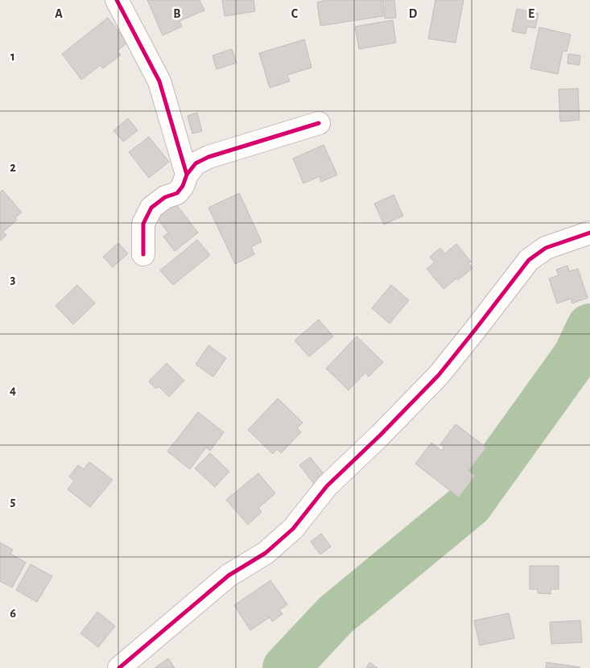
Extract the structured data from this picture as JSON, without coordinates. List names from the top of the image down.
{
  "grid": {
    "columns": [
      "A",
      "B",
      "C",
      "D",
      "E"
    ],
    "rows": [
      "1",
      "2",
      "3",
      "4",
      "5",
      "6"
    ]
  }
}
